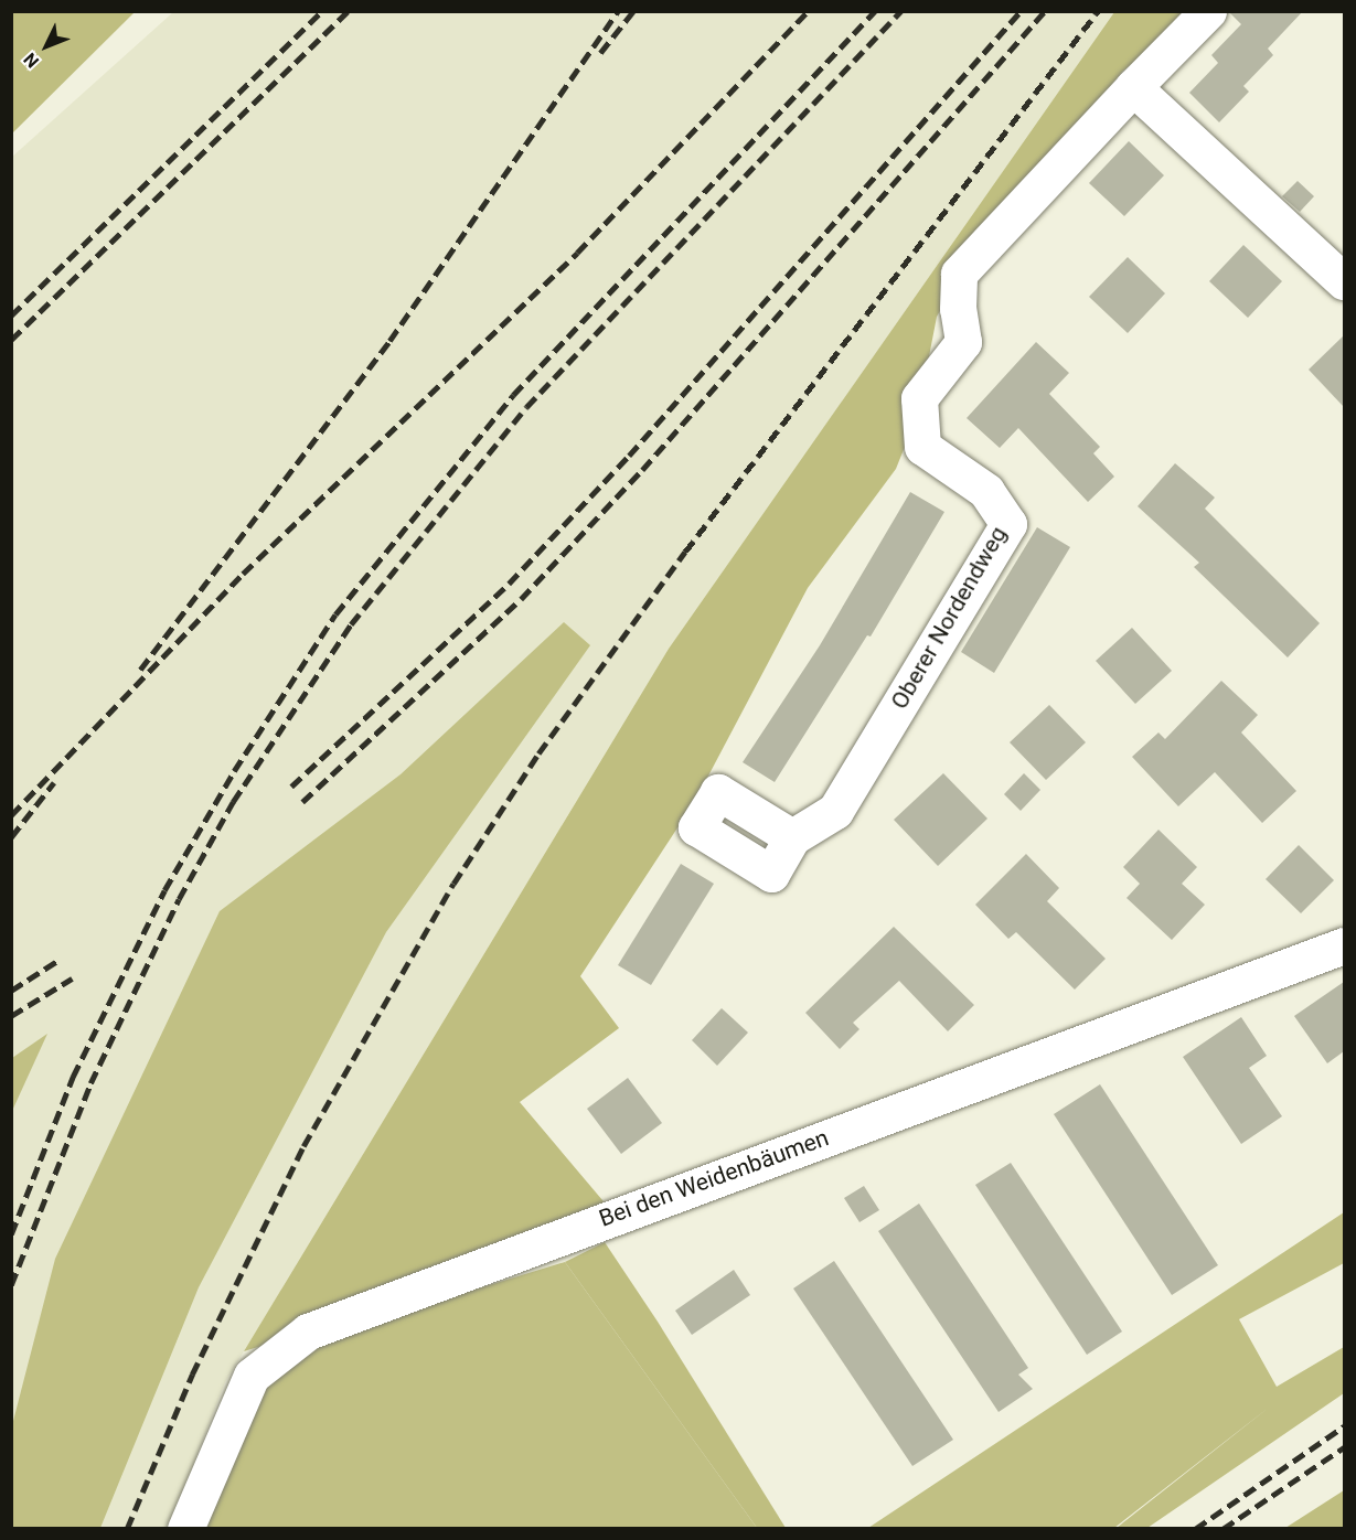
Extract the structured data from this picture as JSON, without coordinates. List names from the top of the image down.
{
  "streets": {
    "street": ["Oberer Nordendweg", "Bei den Weidenbäumen"]
  },
  "north": "bottom left"
}
